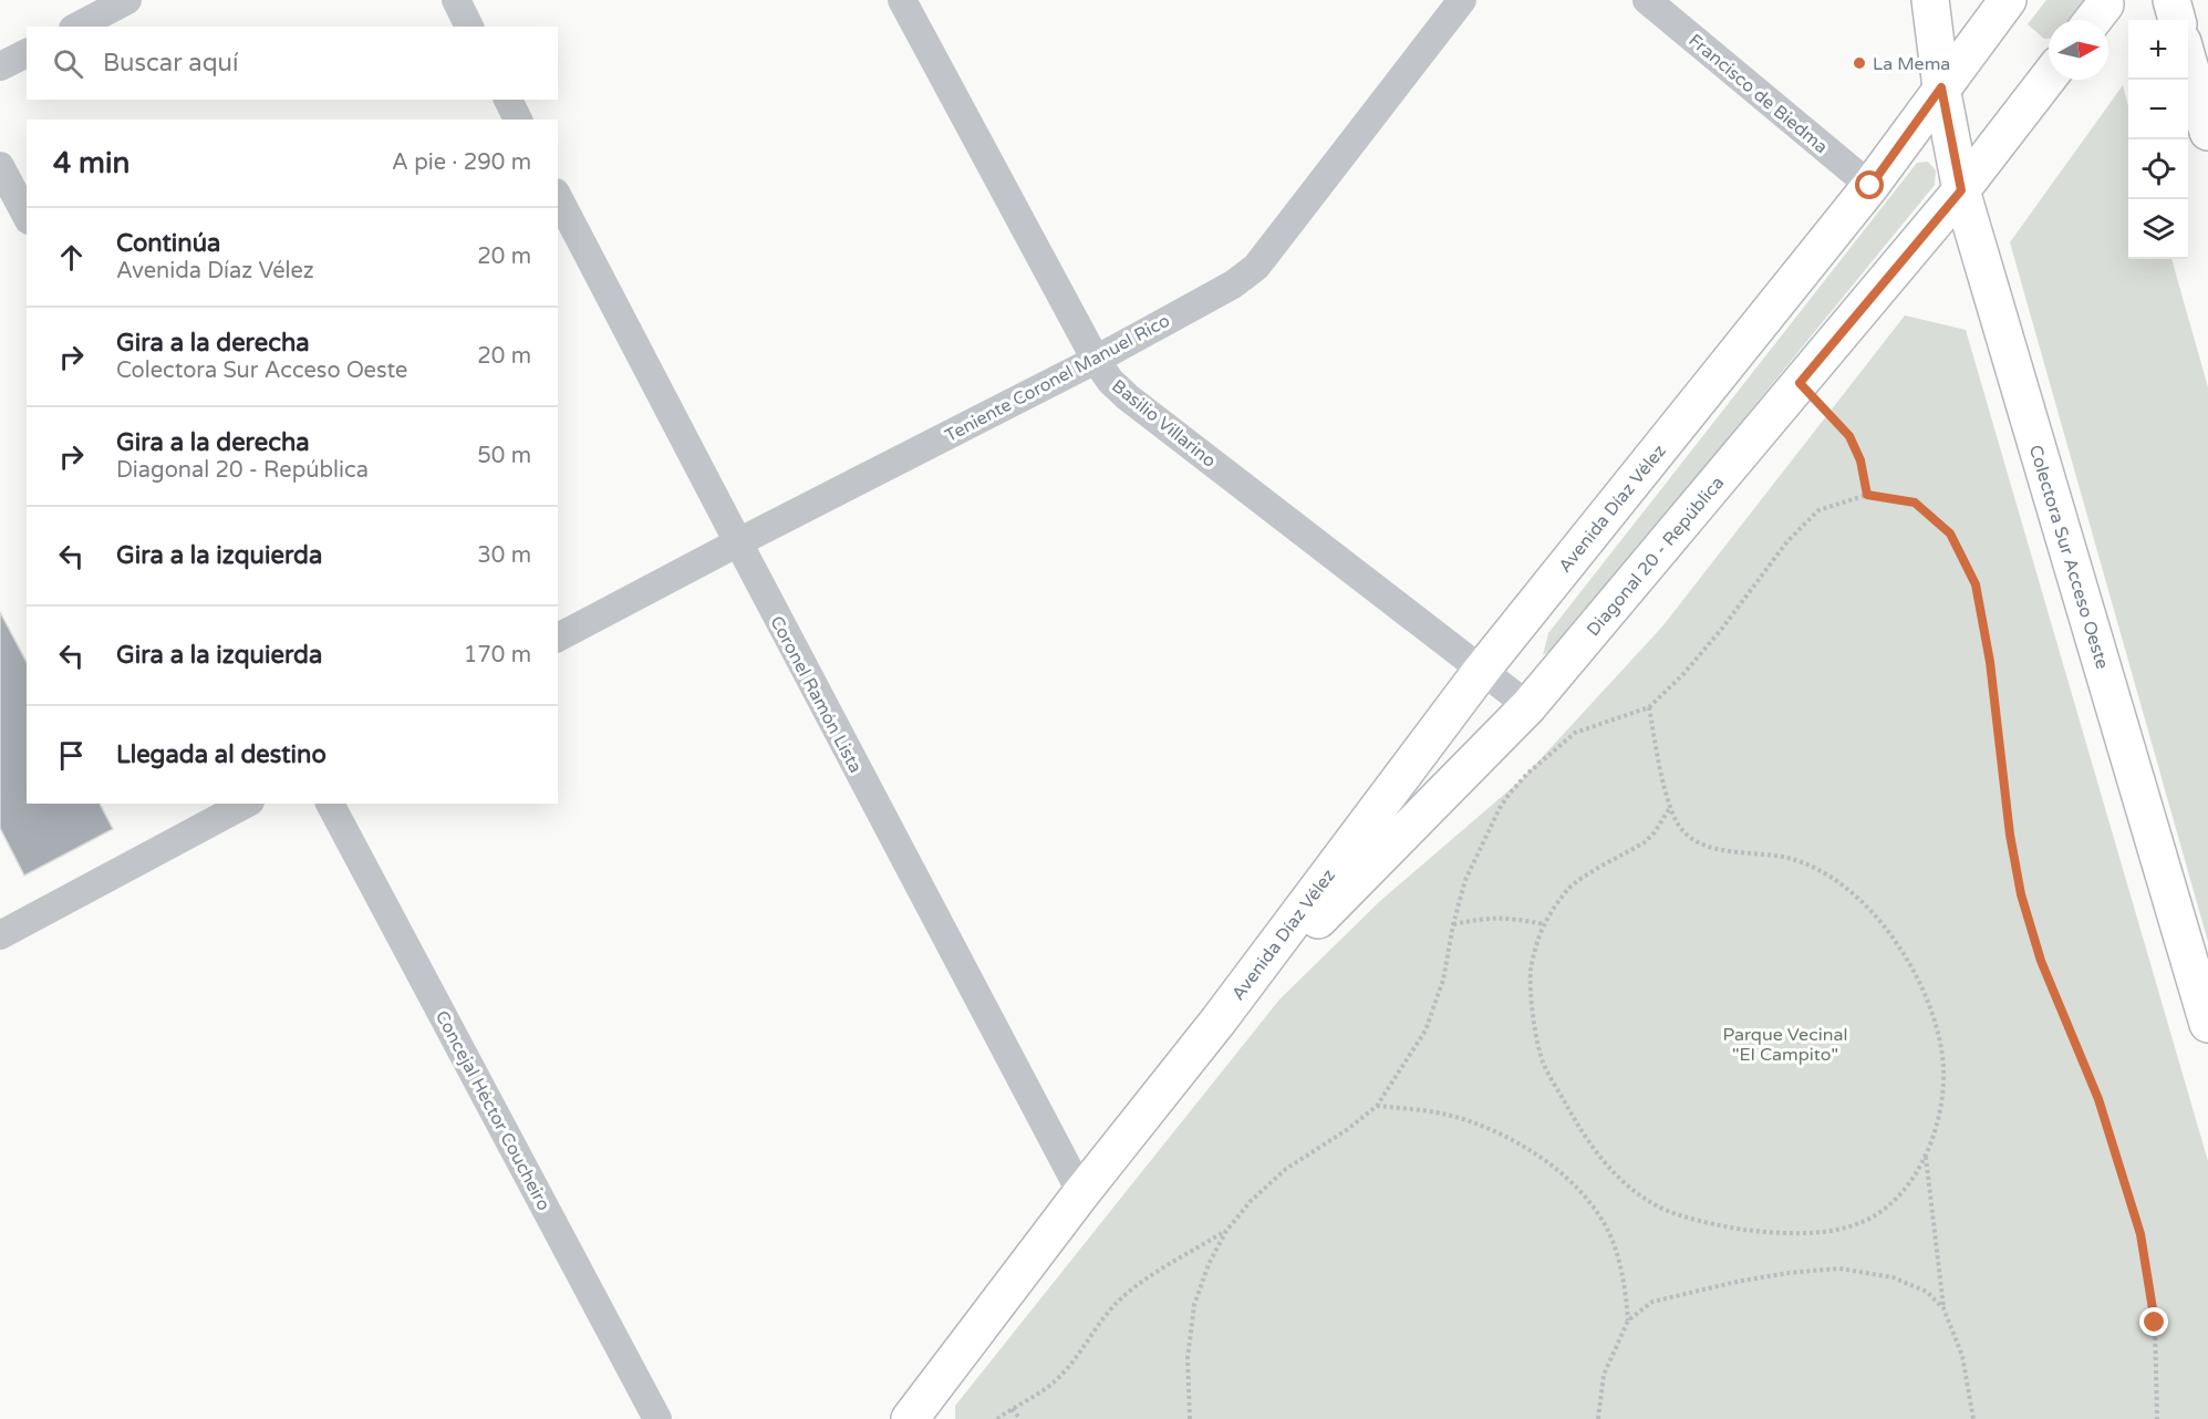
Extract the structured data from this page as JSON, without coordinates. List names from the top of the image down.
{
  "streets": {
    "main road": ["Avenida Díaz Vélez", "Diagonal 20 - República", "Colectora Sur Acceso Oeste"],
    "street": [
      "Francisco de Biedma",
      "Teniente Coronel Manuel Rico",
      "Basilio Villarino",
      "Coronel Ramón Lista",
      "Concejal Héctor Coucheiro"
    ]
  },
  "crossings": [
    ["Francisco de Biedma", "Avenida Díaz Vélez"],
    ["Teniente Coronel Manuel Rico", "Basilio Villarino"],
    ["Teniente Coronel Manuel Rico", "Coronel Ramón Lista"],
    ["Basilio Villarino", "Avenida Díaz Vélez"],
    ["Basilio Villarino", "Diagonal 20 - República"],
    ["Avenida Díaz Vélez", "Diagonal 20 - República"],
    ["Avenida Díaz Vélez", "Colectora Sur Acceso Oeste"],
    ["Diagonal 20 - República", "Colectora Sur Acceso Oeste"]
  ],
  "parks": ["Parque Vecinal \"El Campito\""],
  "places": ["La Mema"],
  "north": "right",
  "page": {
    "map_buttons": ["+", "−"],
    "search": "Buscar aquí",
    "heading": ["4 min", "A pie · 290 m"],
    "list": [
      ["Continúa", "Avenida Díaz Vélez", "20 m"],
      ["Gira a la derecha", "Colectora Sur Acceso Oeste", "20 m"],
      ["Gira a la derecha", "Diagonal 20 - República", "50 m"],
      ["Gira a la izquierda", "30 m"],
      ["Gira a la izquierda", "170 m"],
      "Llegada al destino"
    ]
  }
}
